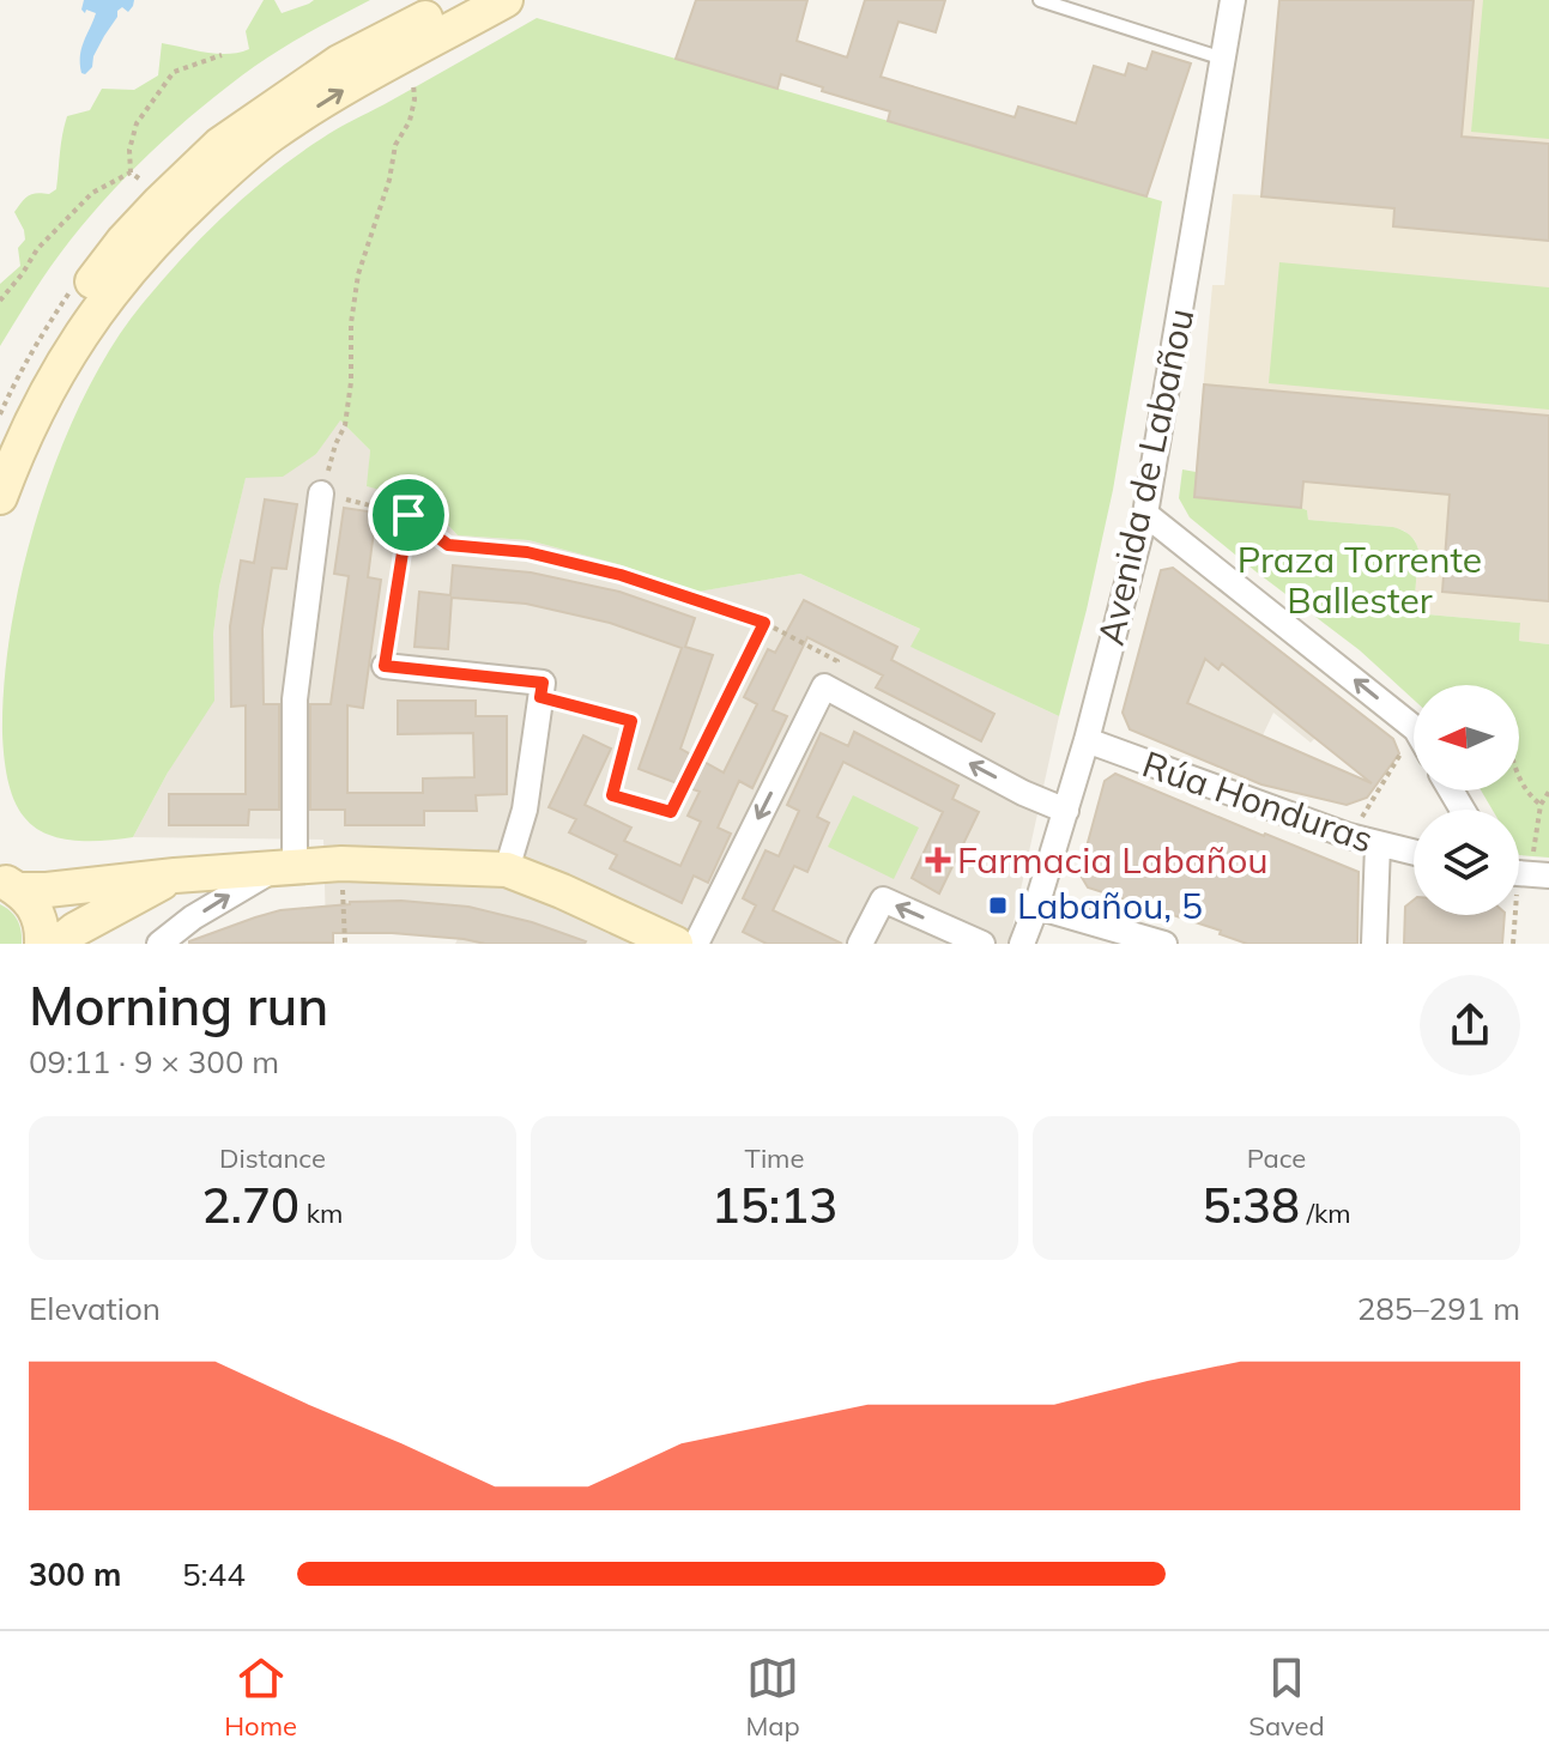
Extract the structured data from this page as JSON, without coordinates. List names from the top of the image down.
{
  "streets": {
    "street": ["Avenida de Labañou", "Rúa Honduras"]
  },
  "crossings": [
    ["Avenida de Labañou", "Rúa Honduras"]
  ],
  "parks": ["Praza Torrente Ballester"],
  "places": {
    "health": ["Farmacia Labañou"],
    "transit": ["Labañou, 5"]
  },
  "north": "left",
  "page": {
    "heading": ["Morning run", "09:11 · 9 × 300 m"],
    "stats": [
      ["Distance", "2.70 km"],
      ["Time", "15:13"],
      ["Pace", "5:38 /km"]
    ],
    "chart": ["Elevation", "285–291 m"],
    "list": [
      {
        "name": "300 m",
        "note": "5:44"
      }
    ],
    "tabs": ["Home", "Map", "Saved"]
  }
}
